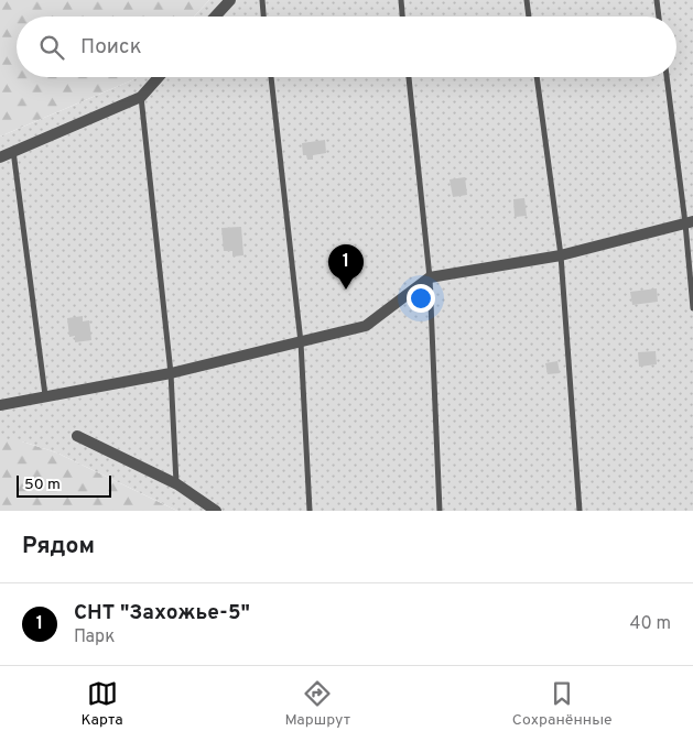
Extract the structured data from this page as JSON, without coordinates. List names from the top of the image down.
{
  "scale_bar": "50 m",
  "page": {
    "search": "Поиск",
    "pins": "1",
    "scale": "50 m",
    "heading": "Рядом",
    "list": [
      {
        "mark": "1",
        "name": "СНТ \"Захожье-5\"",
        "note": "Парк",
        "value": "40 m"
      }
    ],
    "nav": ["Карта", "Маршрут", "Сохранённые"]
  }
}
